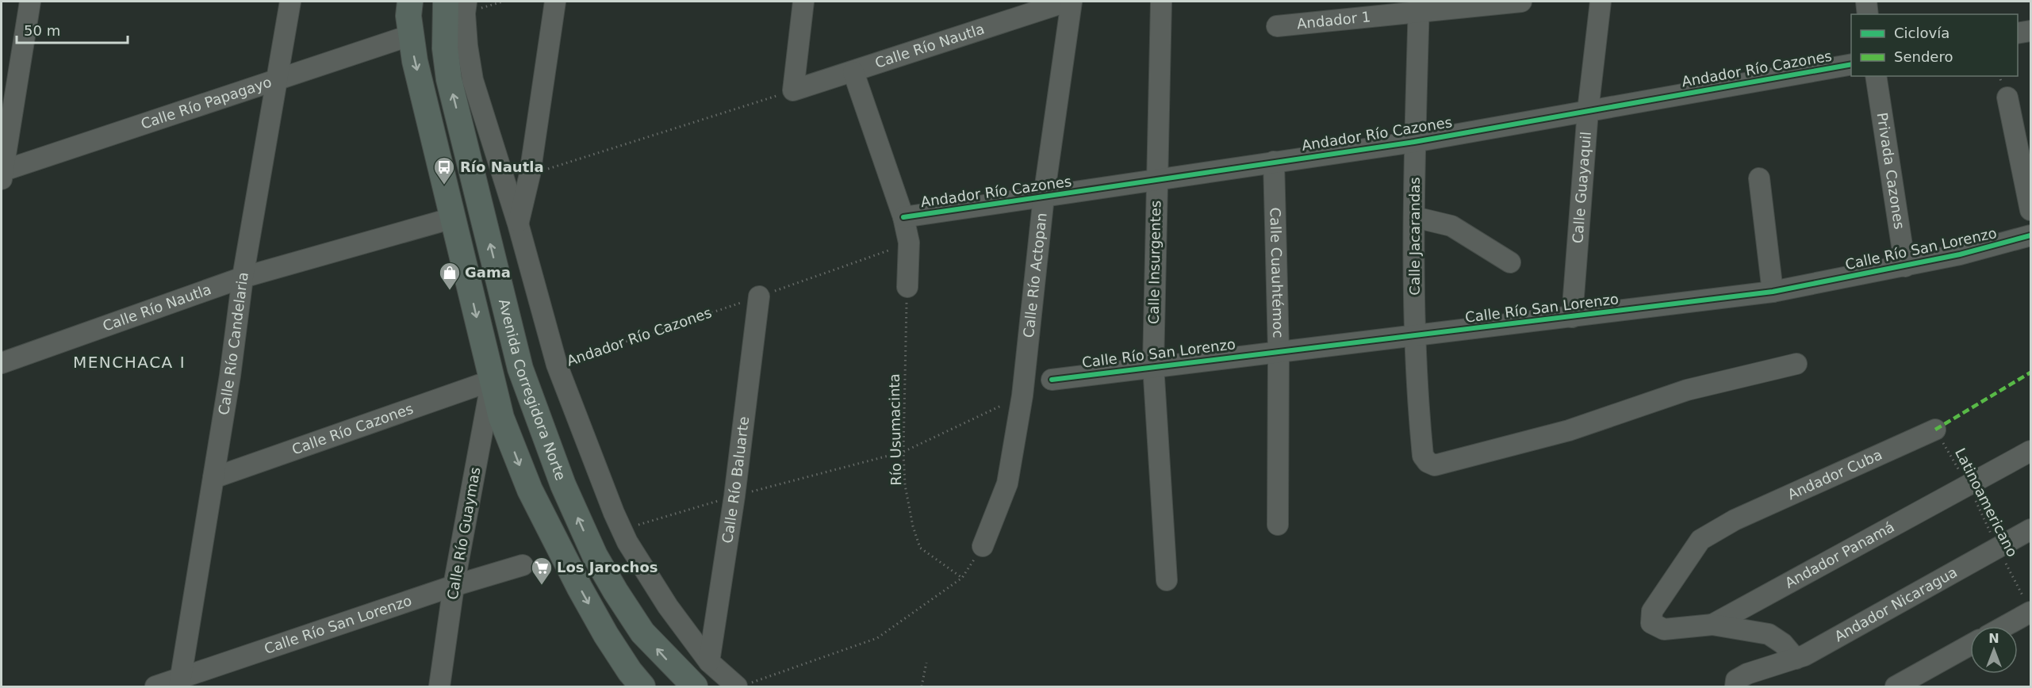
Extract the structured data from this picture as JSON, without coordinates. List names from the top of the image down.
{
  "streets": {
    "main road": ["Avenida Corregidora Norte"],
    "street": [
      "Andador 1",
      "Calle Río Nautla",
      "Andador Río Cazones",
      "Calle Río Papagayo",
      "Privada Cazones",
      "Calle Guayaquil",
      "Calle Jacarandas",
      "Calle Río San Lorenzo",
      "Calle Insurgentes",
      "Calle Cuauhtémoc",
      "Calle Río Actopan",
      "Calle Río Candelaria",
      "Calle Río Cazones",
      "Andador Cuba",
      "Calle Río Baluarte",
      "Calle Río Guaymas",
      "Andador Panamá",
      "Andador Nicaragua"
    ],
    "path": ["Río Usumacinta", "Latinoamericano"]
  },
  "crossings": [
    ["Andador 1", "Calle Jacarandas"],
    ["Calle Río Nautla", "Calle Río Candelaria"],
    ["Andador Río Cazones", "Calle Guayaquil"],
    ["Andador Río Cazones", "Calle Jacarandas"],
    ["Andador Río Cazones", "Calle Insurgentes"],
    ["Andador Río Cazones", "Calle Cuauhtémoc"],
    ["Andador Río Cazones", "Calle Río Actopan"],
    ["Andador Río Cazones", "Calle Río Baluarte"],
    ["Calle Río Papagayo", "Calle Río Candelaria"],
    ["Privada Cazones", "Calle Río San Lorenzo"],
    ["Calle Guayaquil", "Calle Río San Lorenzo"],
    ["Calle Jacarandas", "Calle Río San Lorenzo"],
    ["Calle Río San Lorenzo", "Calle Insurgentes"],
    ["Calle Río San Lorenzo", "Calle Cuauhtémoc"],
    ["Calle Río San Lorenzo", "Calle Río Candelaria"],
    ["Calle Río San Lorenzo", "Calle Río Guaymas"],
    ["Calle Río Candelaria", "Calle Río Cazones"],
    ["Calle Río Cazones", "Calle Río Guaymas"],
    ["Andador Cuba", "Latinoamericano"],
    ["Andador Cuba", "Andador Panamá"],
    ["Latinoamericano", "Andador Panamá"],
    ["Latinoamericano", "Andador Nicaragua"]
  ],
  "districts": ["MENCHACA I"],
  "places": {
    "bus stop": ["Río Nautla"],
    "shop": ["Gama"],
    "supermarket": ["Los Jarochos"]
  },
  "legend": ["Ciclovía", "Sendero"],
  "scale_bar": "50 m",
  "north": "top"
}
